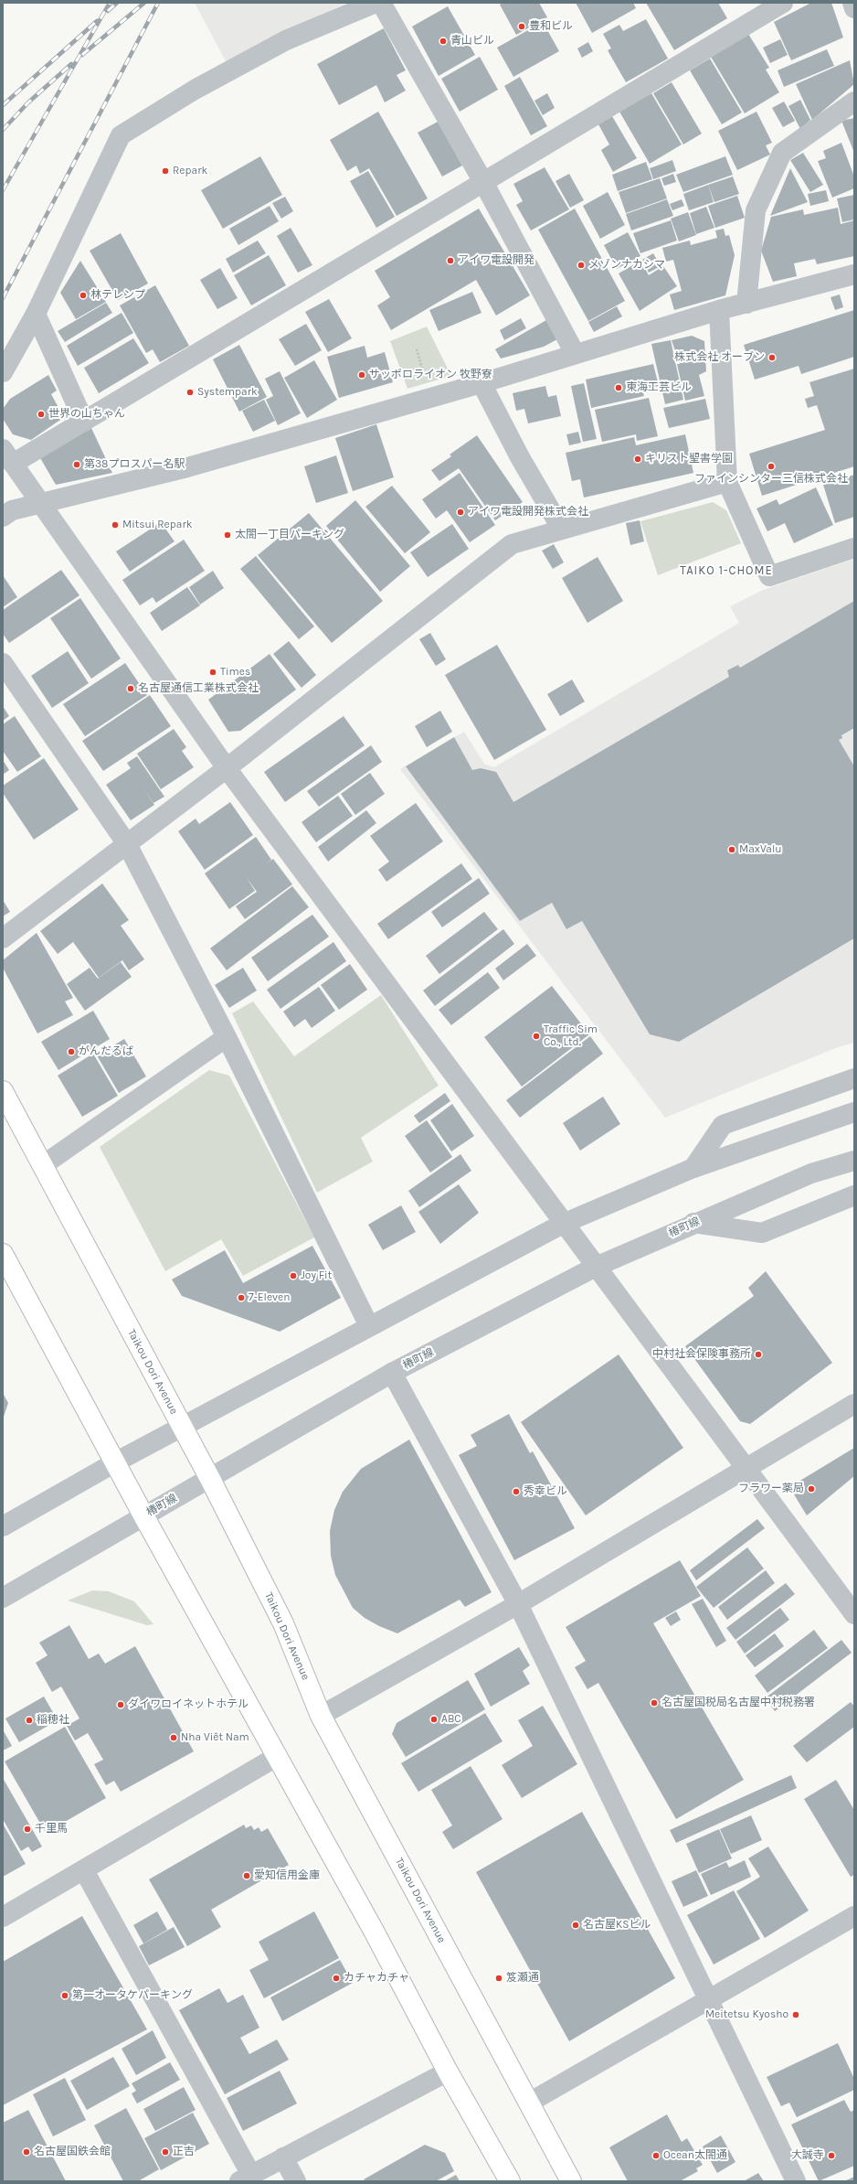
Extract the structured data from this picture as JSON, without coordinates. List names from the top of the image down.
{
  "streets": {
    "main road": ["Taikou Dori Avenue"],
    "street": ["椿町線"]
  },
  "crossings": [
    ["椿町線", "Taikou Dori Avenue"]
  ],
  "districts": ["TAIKO 1-CHOME"],
  "places": [
    "豊和ビル",
    "青山ビル",
    "Repark",
    "アイワ電設開発",
    "メゾンナカシマ",
    "林テレンプ",
    "株式会社 オーブン",
    "サッポロライオン 牧野寮",
    "東海工芸ビル",
    "Systempark",
    "世界の山ちゃん",
    "キリスト聖書学園",
    "第38プロスパー名駅",
    "ファインシンター三信株式会社",
    "アイワ電設開発株式会社",
    "Mitsui Repark",
    "太閤一丁目パーキング",
    "Times",
    "名古屋通信工業株式会社",
    "MaxValu",
    "Traffic Sim Co., Ltd.",
    "がんだるば",
    "Joy Fit",
    "7-Eleven",
    "中村社会保険事務所",
    "フラワー薬局",
    "秀幸ビル",
    "名古屋国税局名古屋中村税務署",
    "ダイワロイネットホテル",
    "ABC",
    "稲穂社",
    "Nha Viêt Nam",
    "千里馬",
    "愛知信用金庫",
    "名古屋KSビル",
    "カチャカチャ",
    "笈瀬通",
    "第一オータケパーキング",
    "Meitetsu Kyosho",
    "名古屋国鉄会館",
    "正吉",
    "Ocean太閤通",
    "大誠寺"
  ]
}
